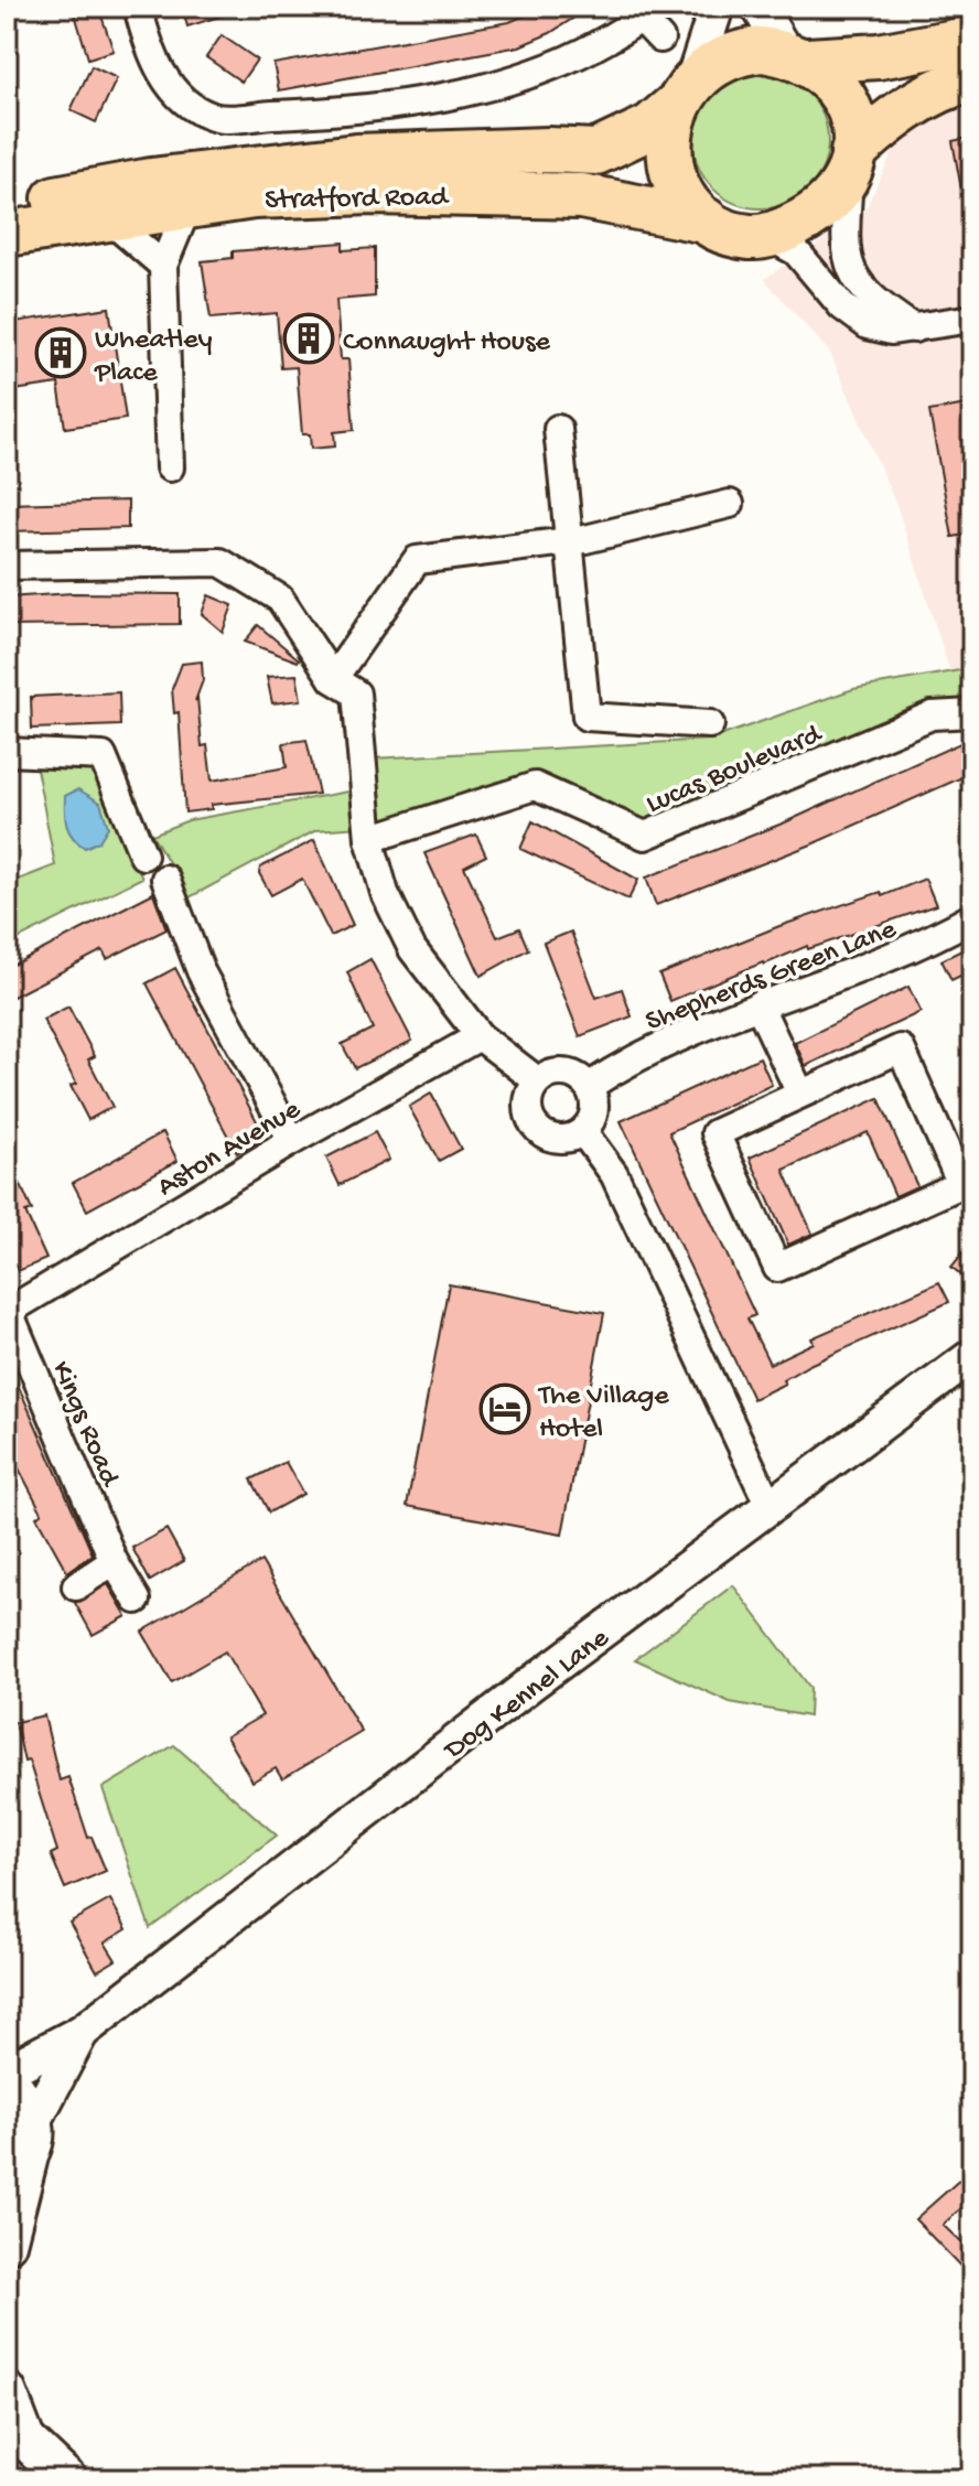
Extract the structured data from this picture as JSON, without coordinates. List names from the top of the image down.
{
  "streets": {
    "highway": ["Stratford Road"],
    "street": [
      "Lucas Boulevard",
      "Shepherds Green Lane",
      "Aston Avenue",
      "Kings Road",
      "Dog Kennel Lane"
    ]
  },
  "crossings": [
    ["Aston Avenue", "Kings Road"]
  ],
  "places": {
    "building": ["Connaught House", "Wheatley Place"],
    "hotel": ["The Village Hotel"]
  }
}
